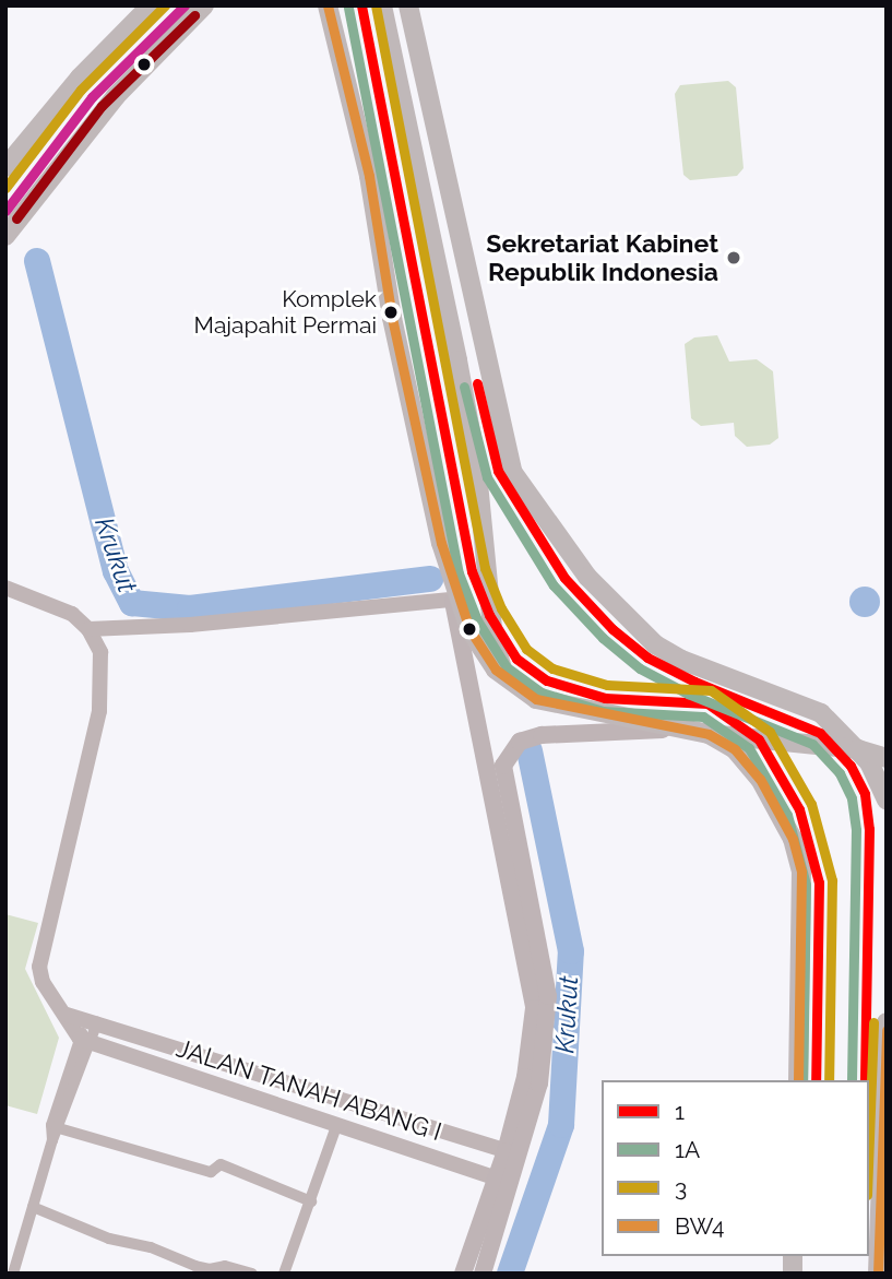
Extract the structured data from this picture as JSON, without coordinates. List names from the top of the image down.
{
  "streets": {
    "street": ["JALAN TANAH ABANG I"]
  },
  "water": ["Krukut"],
  "places": ["Sekretariat Kabinet Republik Indonesia", "Komplek Majapahit Permai"],
  "lines": [
    "transit line 1",
    "transit line 3",
    "transit line BW4",
    "transit line 1A"
  ],
  "legend": [
    "1",
    "1A",
    "3",
    "BW4"
  ]
}
